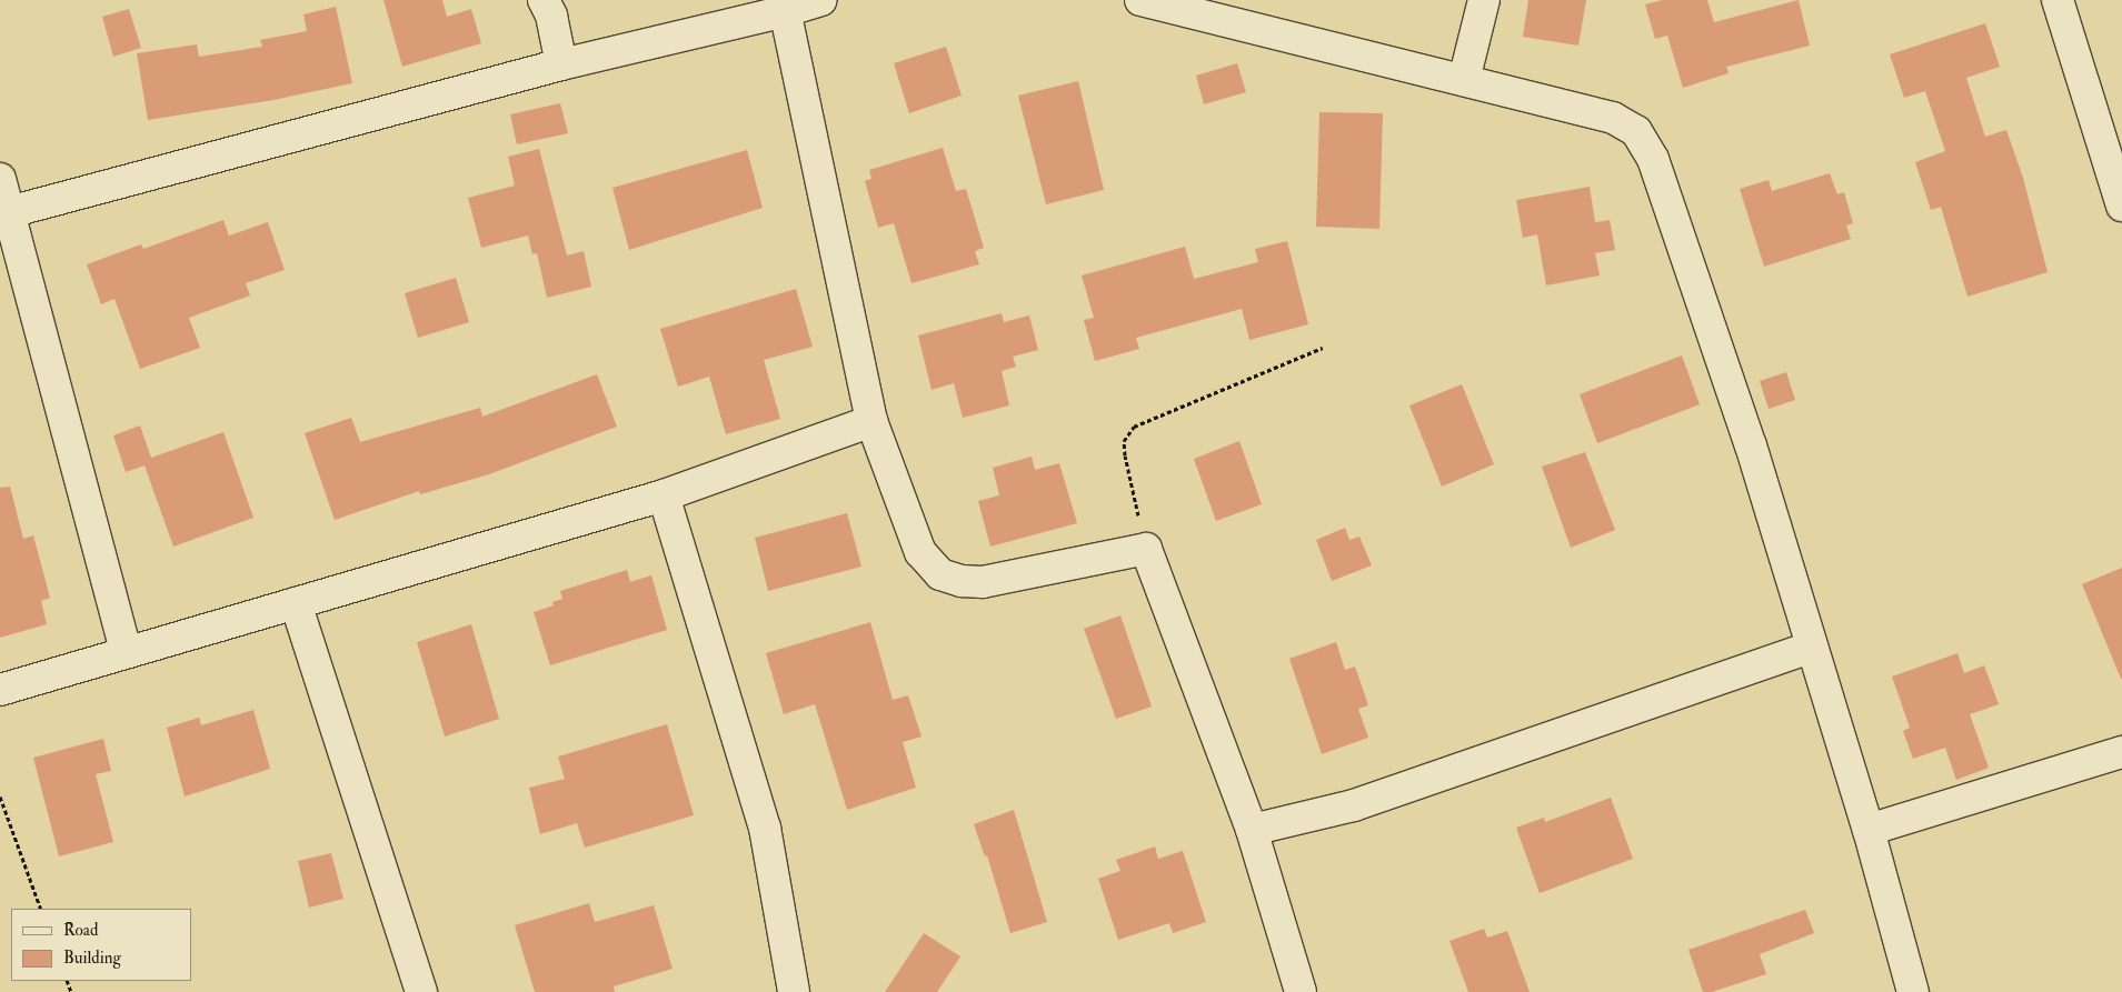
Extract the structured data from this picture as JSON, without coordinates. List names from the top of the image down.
{
  "legend": ["Road", "Building"]
}
